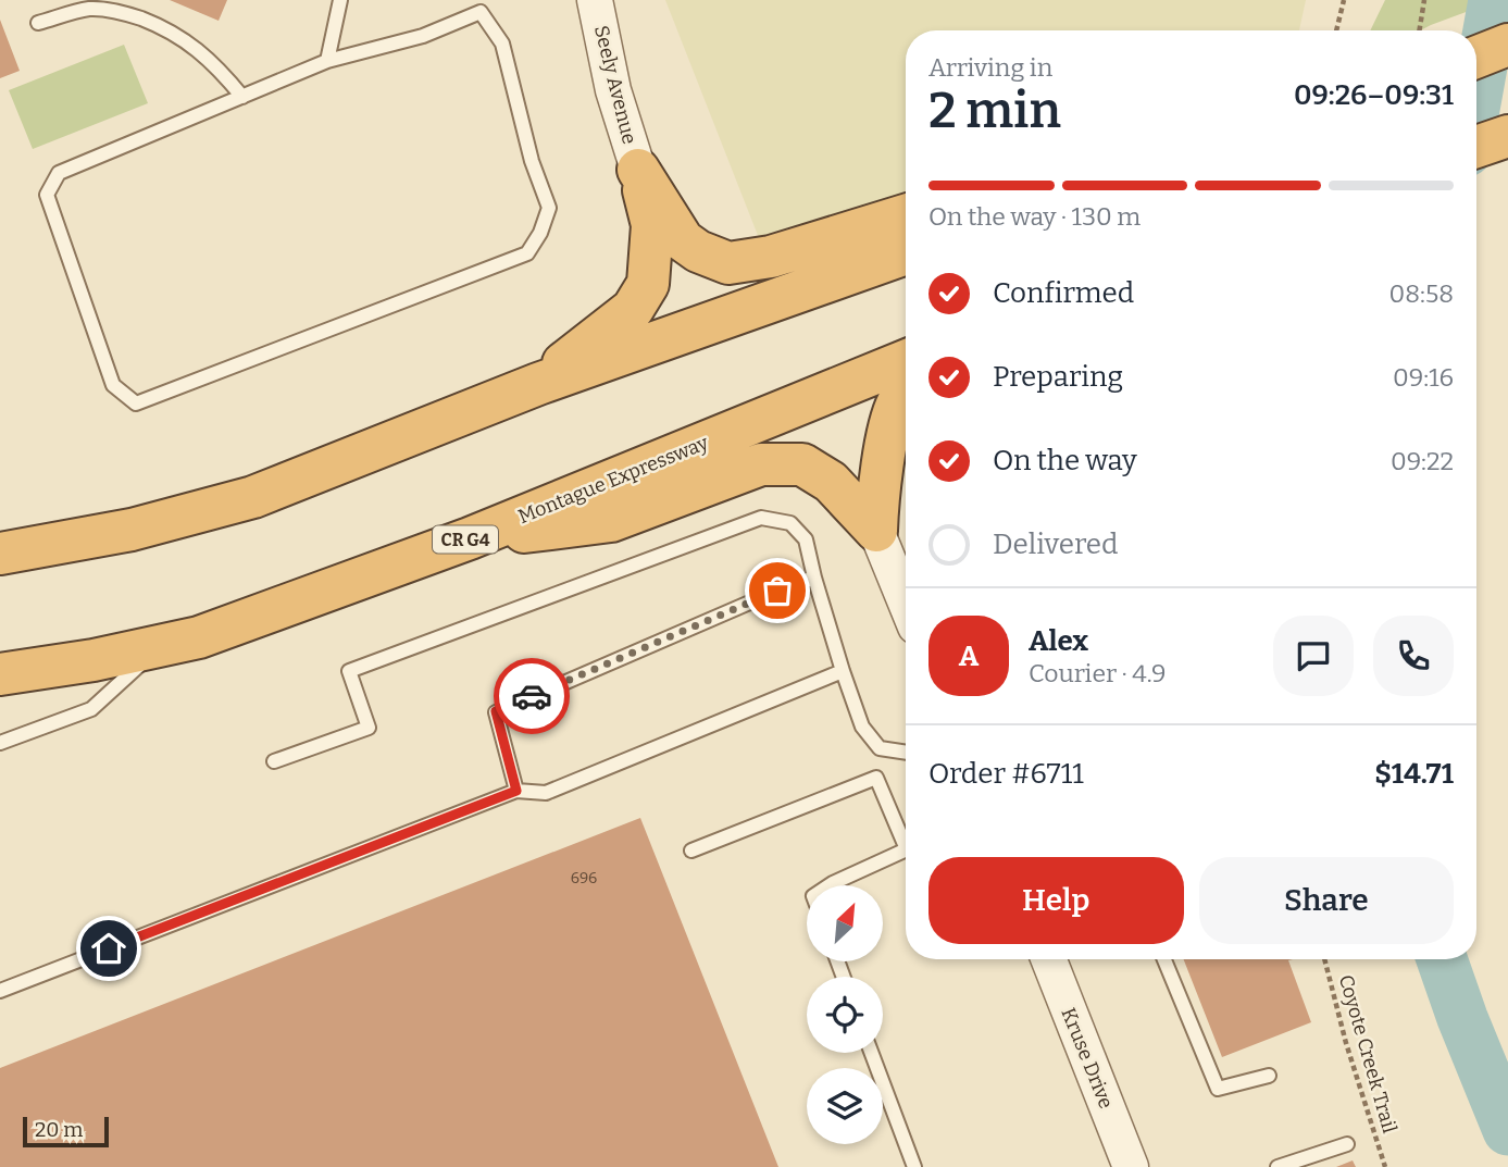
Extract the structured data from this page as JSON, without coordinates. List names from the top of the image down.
{
  "streets": {
    "highway": ["Montague Expressway", "CR G4"],
    "street": ["Seely Avenue", "Kruse Drive"],
    "path": ["Coyote Creek Trail"]
  },
  "house_numbers": ["696"],
  "scale_bar": "20 m",
  "north": "top right",
  "page": {
    "heading": ["2 min", "Arriving in", "09:26–09:31"],
    "panel": [
      "Alex",
      "Courier · 4.9",
      "Order #6711",
      "$14.71"
    ],
    "bar": "On the way · 130 m",
    "list": [
      ["Confirmed", "08:58"],
      ["Preparing", "09:16"],
      ["On the way", "09:22"],
      "Delivered"
    ],
    "round": "A",
    "buttons": ["Help", "Share"],
    "scale": "20 m"
  }
}
